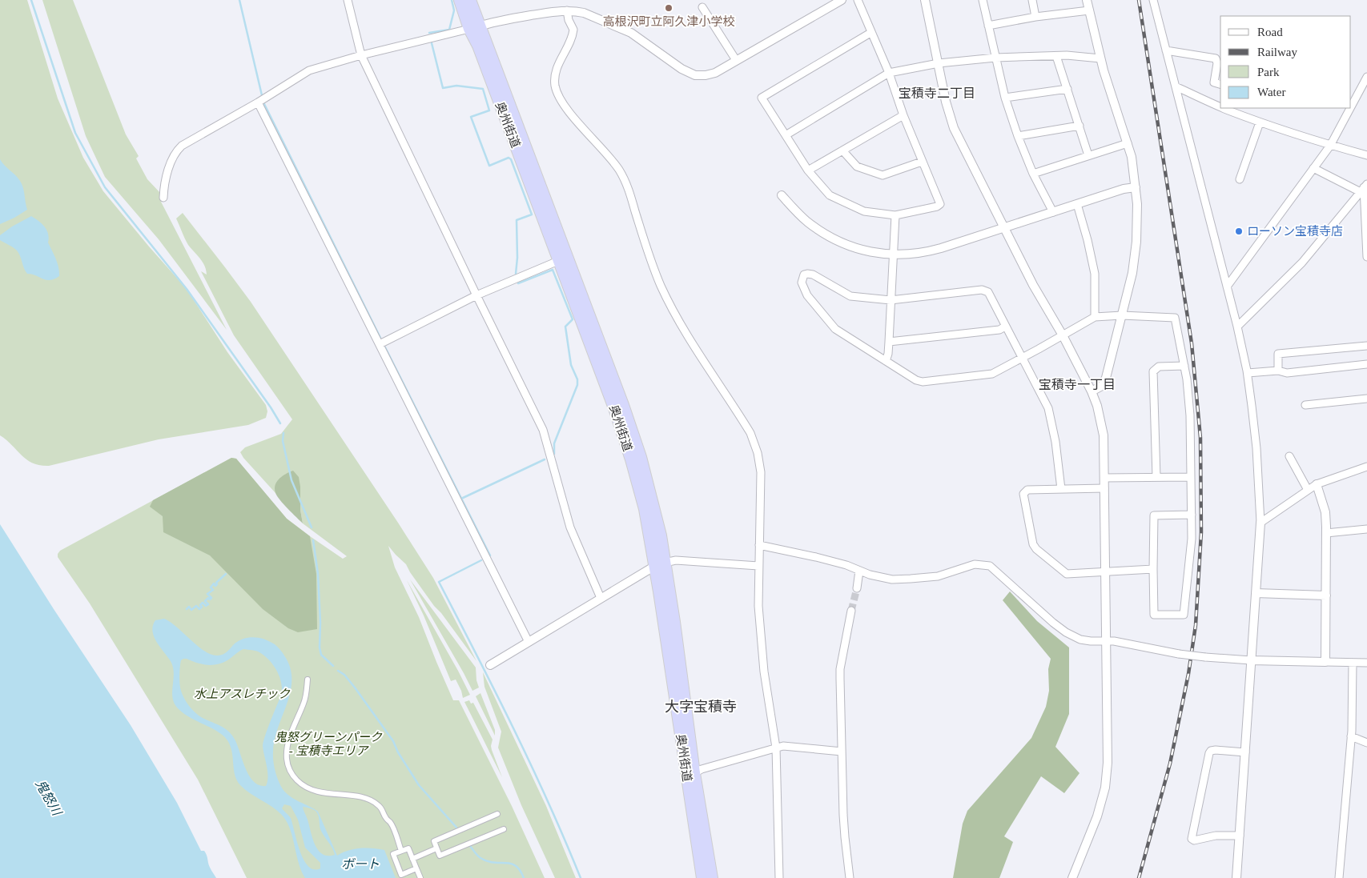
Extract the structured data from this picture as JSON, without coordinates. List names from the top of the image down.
{
  "streets": {
    "highway": ["奥州街道"]
  },
  "districts": ["宝積寺二丁目", "宝積寺一丁目", "大字宝積寺"],
  "water": ["鬼怒川", "ボート"],
  "parks": ["水上アスレチック", "鬼怒グリーンパーク - 宝積寺エリア"],
  "places": ["高根沢町立阿久津小学校", "ローソン宝積寺店"],
  "legend": [
    "Road",
    "Railway",
    "Park",
    "Water"
  ]
}
